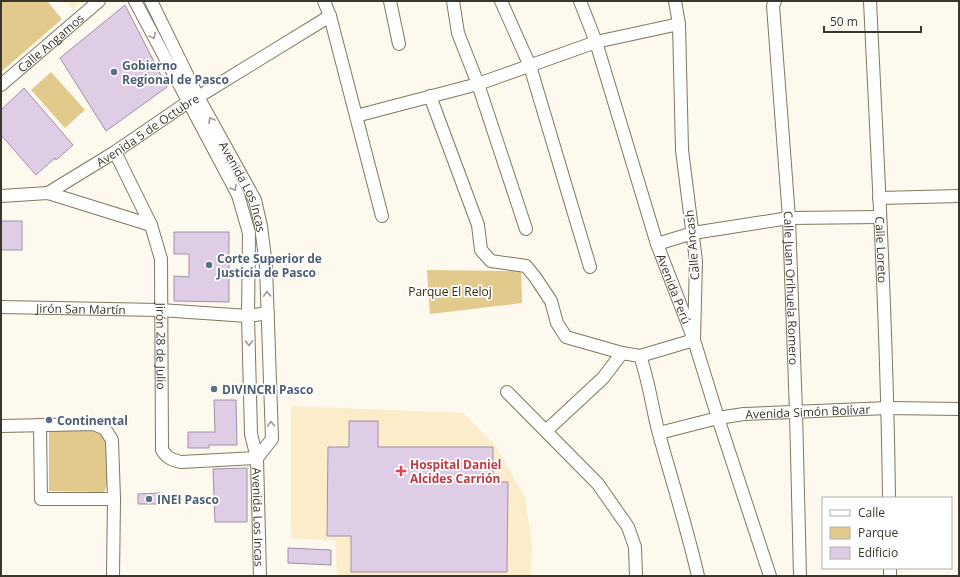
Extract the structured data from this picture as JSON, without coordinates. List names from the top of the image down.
{
  "streets": {
    "street": [
      "Calle Angamos",
      "Avenida 5 de Octubre",
      "Avenida Los Incas",
      "Calle Ancash",
      "Calle Loreto",
      "Calle Juan Orihuela Romero",
      "Avenida Perú",
      "Jirón San Martín",
      "Jirón 28 de Julio",
      "Avenida Simón Bolívar"
    ]
  },
  "crossings": [
    ["Avenida 5 de Octubre", "Avenida Los Incas"],
    ["Avenida 5 de Octubre", "Jirón 28 de Julio"],
    ["Avenida Los Incas", "Jirón San Martín"],
    ["Avenida Los Incas", "Jirón 28 de Julio"],
    ["Calle Ancash", "Avenida Perú"],
    ["Calle Loreto", "Avenida Simón Bolívar"],
    ["Calle Juan Orihuela Romero", "Avenida Simón Bolívar"],
    ["Avenida Perú", "Avenida Simón Bolívar"],
    ["Jirón San Martín", "Jirón 28 de Julio"]
  ],
  "parks": ["Parque El Reloj"],
  "places": {
    "other": [
      "Gobierno Regional de Pasco",
      "Corte Superior de Justicia de Pasco",
      "DIVINCRI Pasco",
      "Continental",
      "INEI Pasco"
    ],
    "health": ["Hospital Daniel Alcides Carrión"]
  },
  "legend": ["Calle", "Parque", "Edificio"],
  "scale_bar": "50 m"
}
